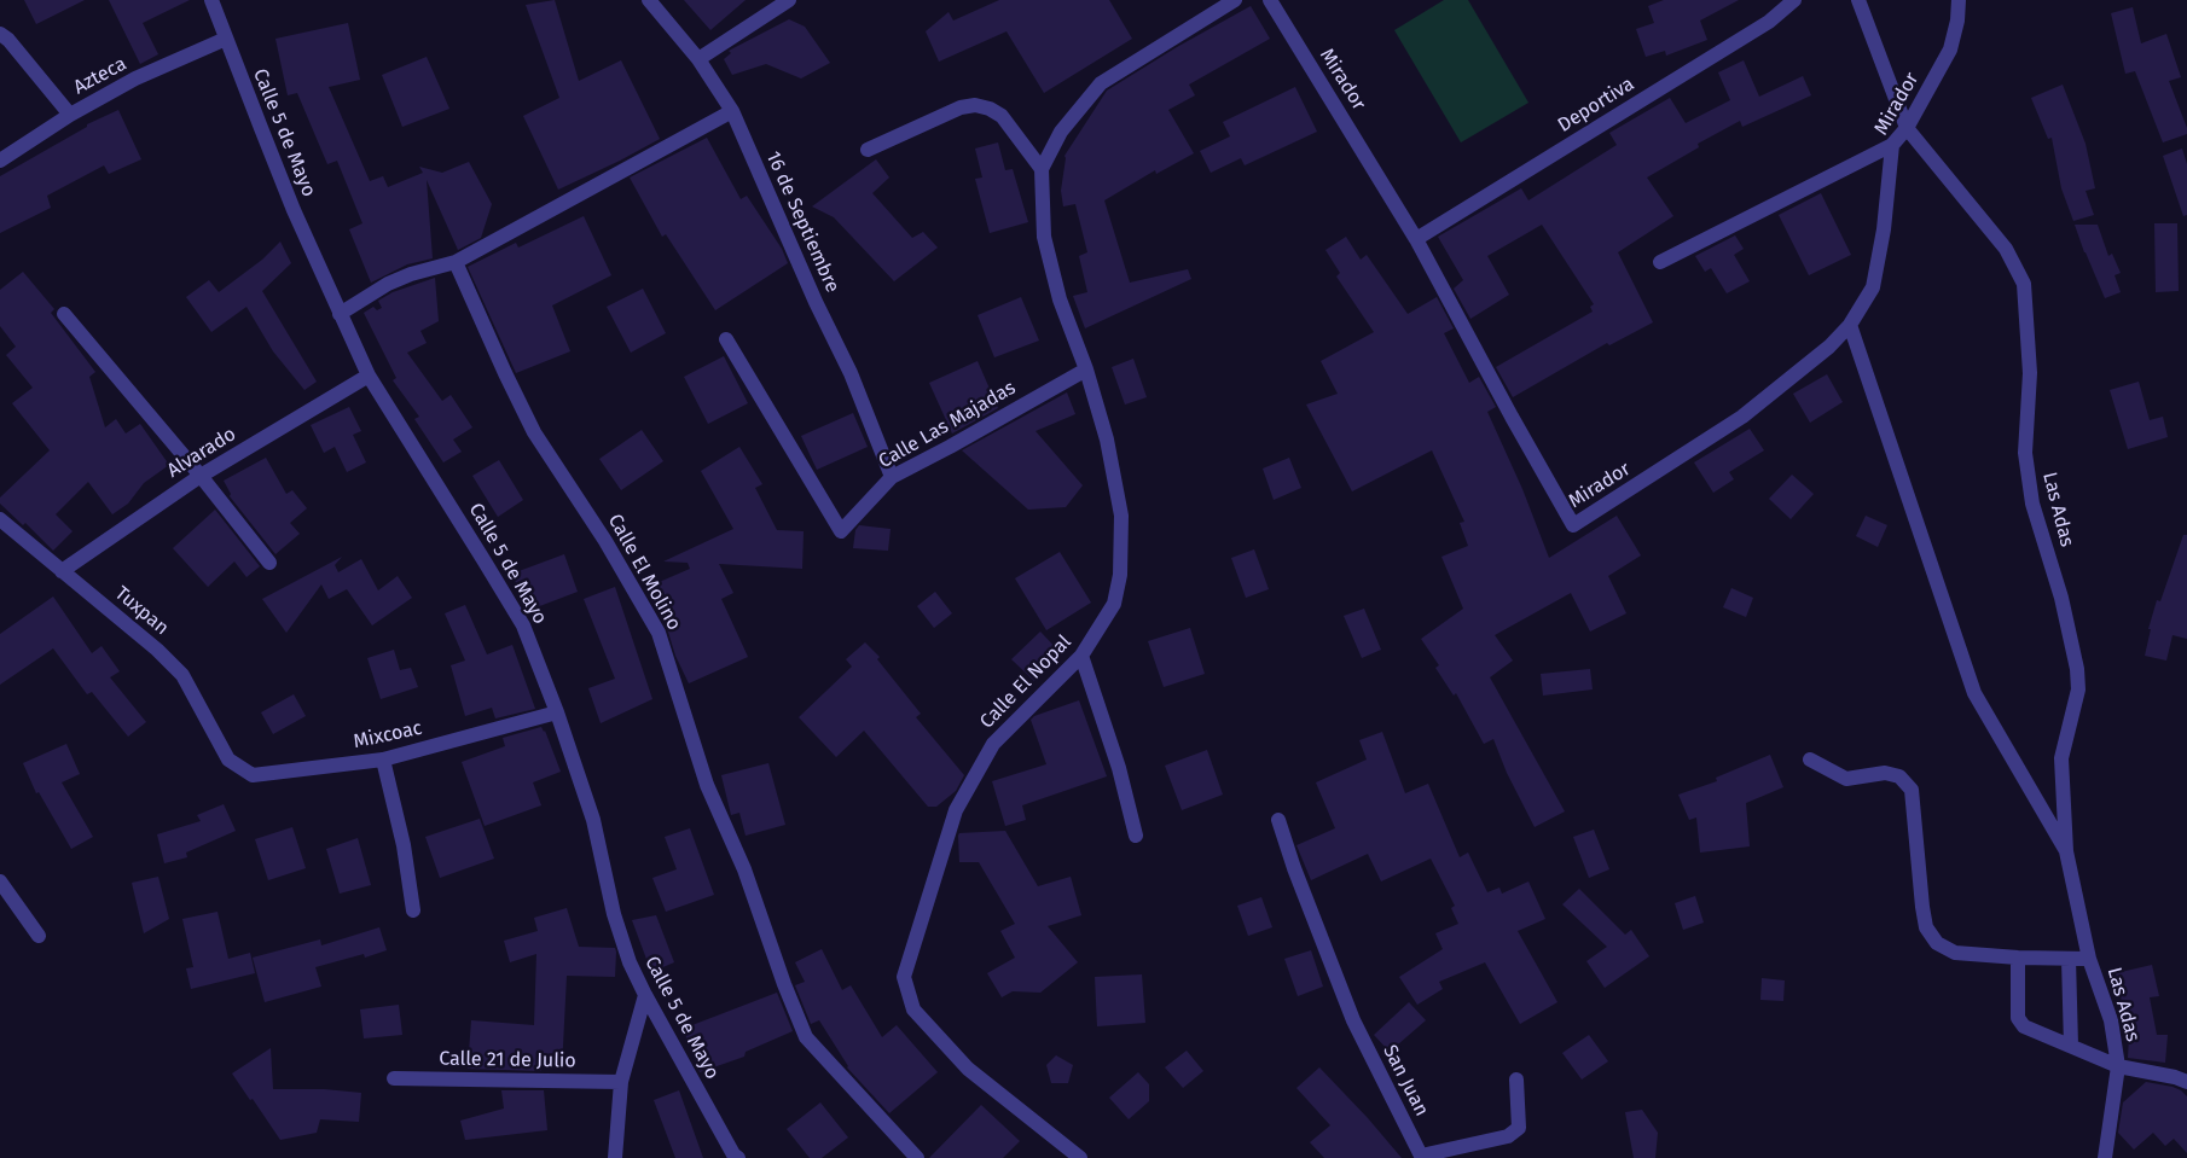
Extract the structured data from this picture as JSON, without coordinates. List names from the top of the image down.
{
  "streets": {
    "street": [
      "Azteca",
      "Mirador",
      "Deportiva",
      "Calle 5 de Mayo",
      "16 de Septiembre",
      "Calle Las Majadas",
      "Alvarado",
      "Las Adas",
      "Calle El Molino",
      "Tuxpan",
      "Calle El Nopal",
      "Mixcoac",
      "Calle 21 de Julio",
      "San Juan"
    ]
  },
  "crossings": [
    ["Azteca", "Calle 5 de Mayo"],
    ["Mirador", "Deportiva"],
    ["Mirador", "Las Adas"],
    ["Calle 5 de Mayo", "Alvarado"],
    ["Calle 5 de Mayo", "Mixcoac"],
    ["16 de Septiembre", "Calle Las Majadas"],
    ["Calle Las Majadas", "Calle El Nopal"],
    ["Alvarado", "Tuxpan"],
    ["Tuxpan", "Mixcoac"]
  ]
}
